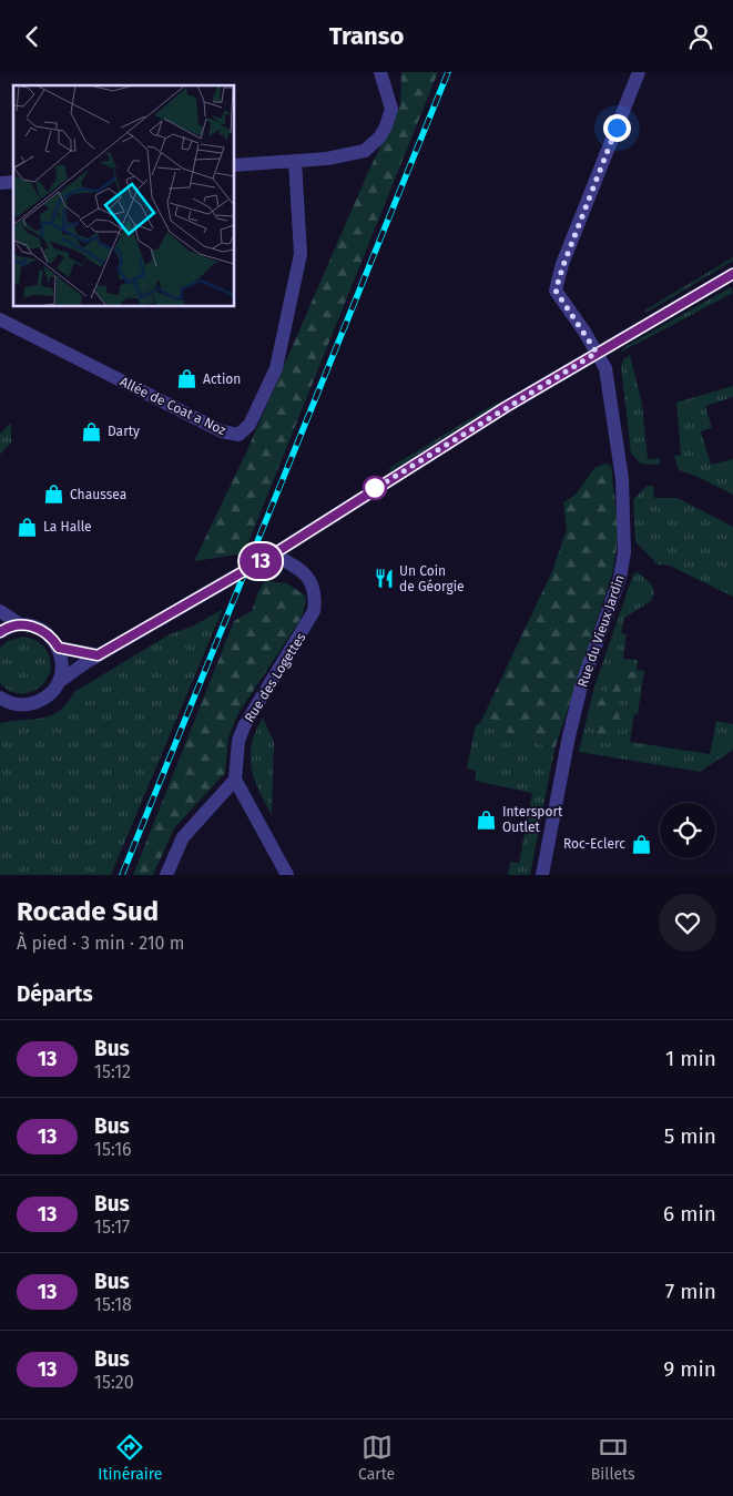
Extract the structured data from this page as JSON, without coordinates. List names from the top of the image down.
{
  "streets": {
    "street": ["Allée de Coat a Noz", "Rue du Vieux Jardin", "Rue des Logettes"]
  },
  "places": {
    "shop": [
      "Action",
      "Darty",
      "Chaussea",
      "La Halle",
      "Intersport Outlet",
      "Roc-Eclerc"
    ],
    "restaurant": ["Un Coin de Géorgie"]
  },
  "lines": ["bus line 13"],
  "page": {
    "header": "Transo",
    "on_map": "13",
    "heading": [
      ["Rocade Sud", "À pied · 3 min · 210 m"],
      "Départs"
    ],
    "list": [
      {
        "mark": "13",
        "name": "Bus",
        "note": "15:12",
        "value": "1 min"
      },
      {
        "mark": "13",
        "name": "Bus",
        "note": "15:16",
        "value": "5 min"
      },
      {
        "mark": "13",
        "name": "Bus",
        "note": "15:17",
        "value": "6 min"
      },
      {
        "mark": "13",
        "name": "Bus",
        "note": "15:18",
        "value": "7 min"
      },
      {
        "mark": "13",
        "name": "Bus",
        "note": "15:20",
        "value": "9 min"
      }
    ],
    "tabs": ["Itinéraire", "Carte", "Billets"]
  }
}
